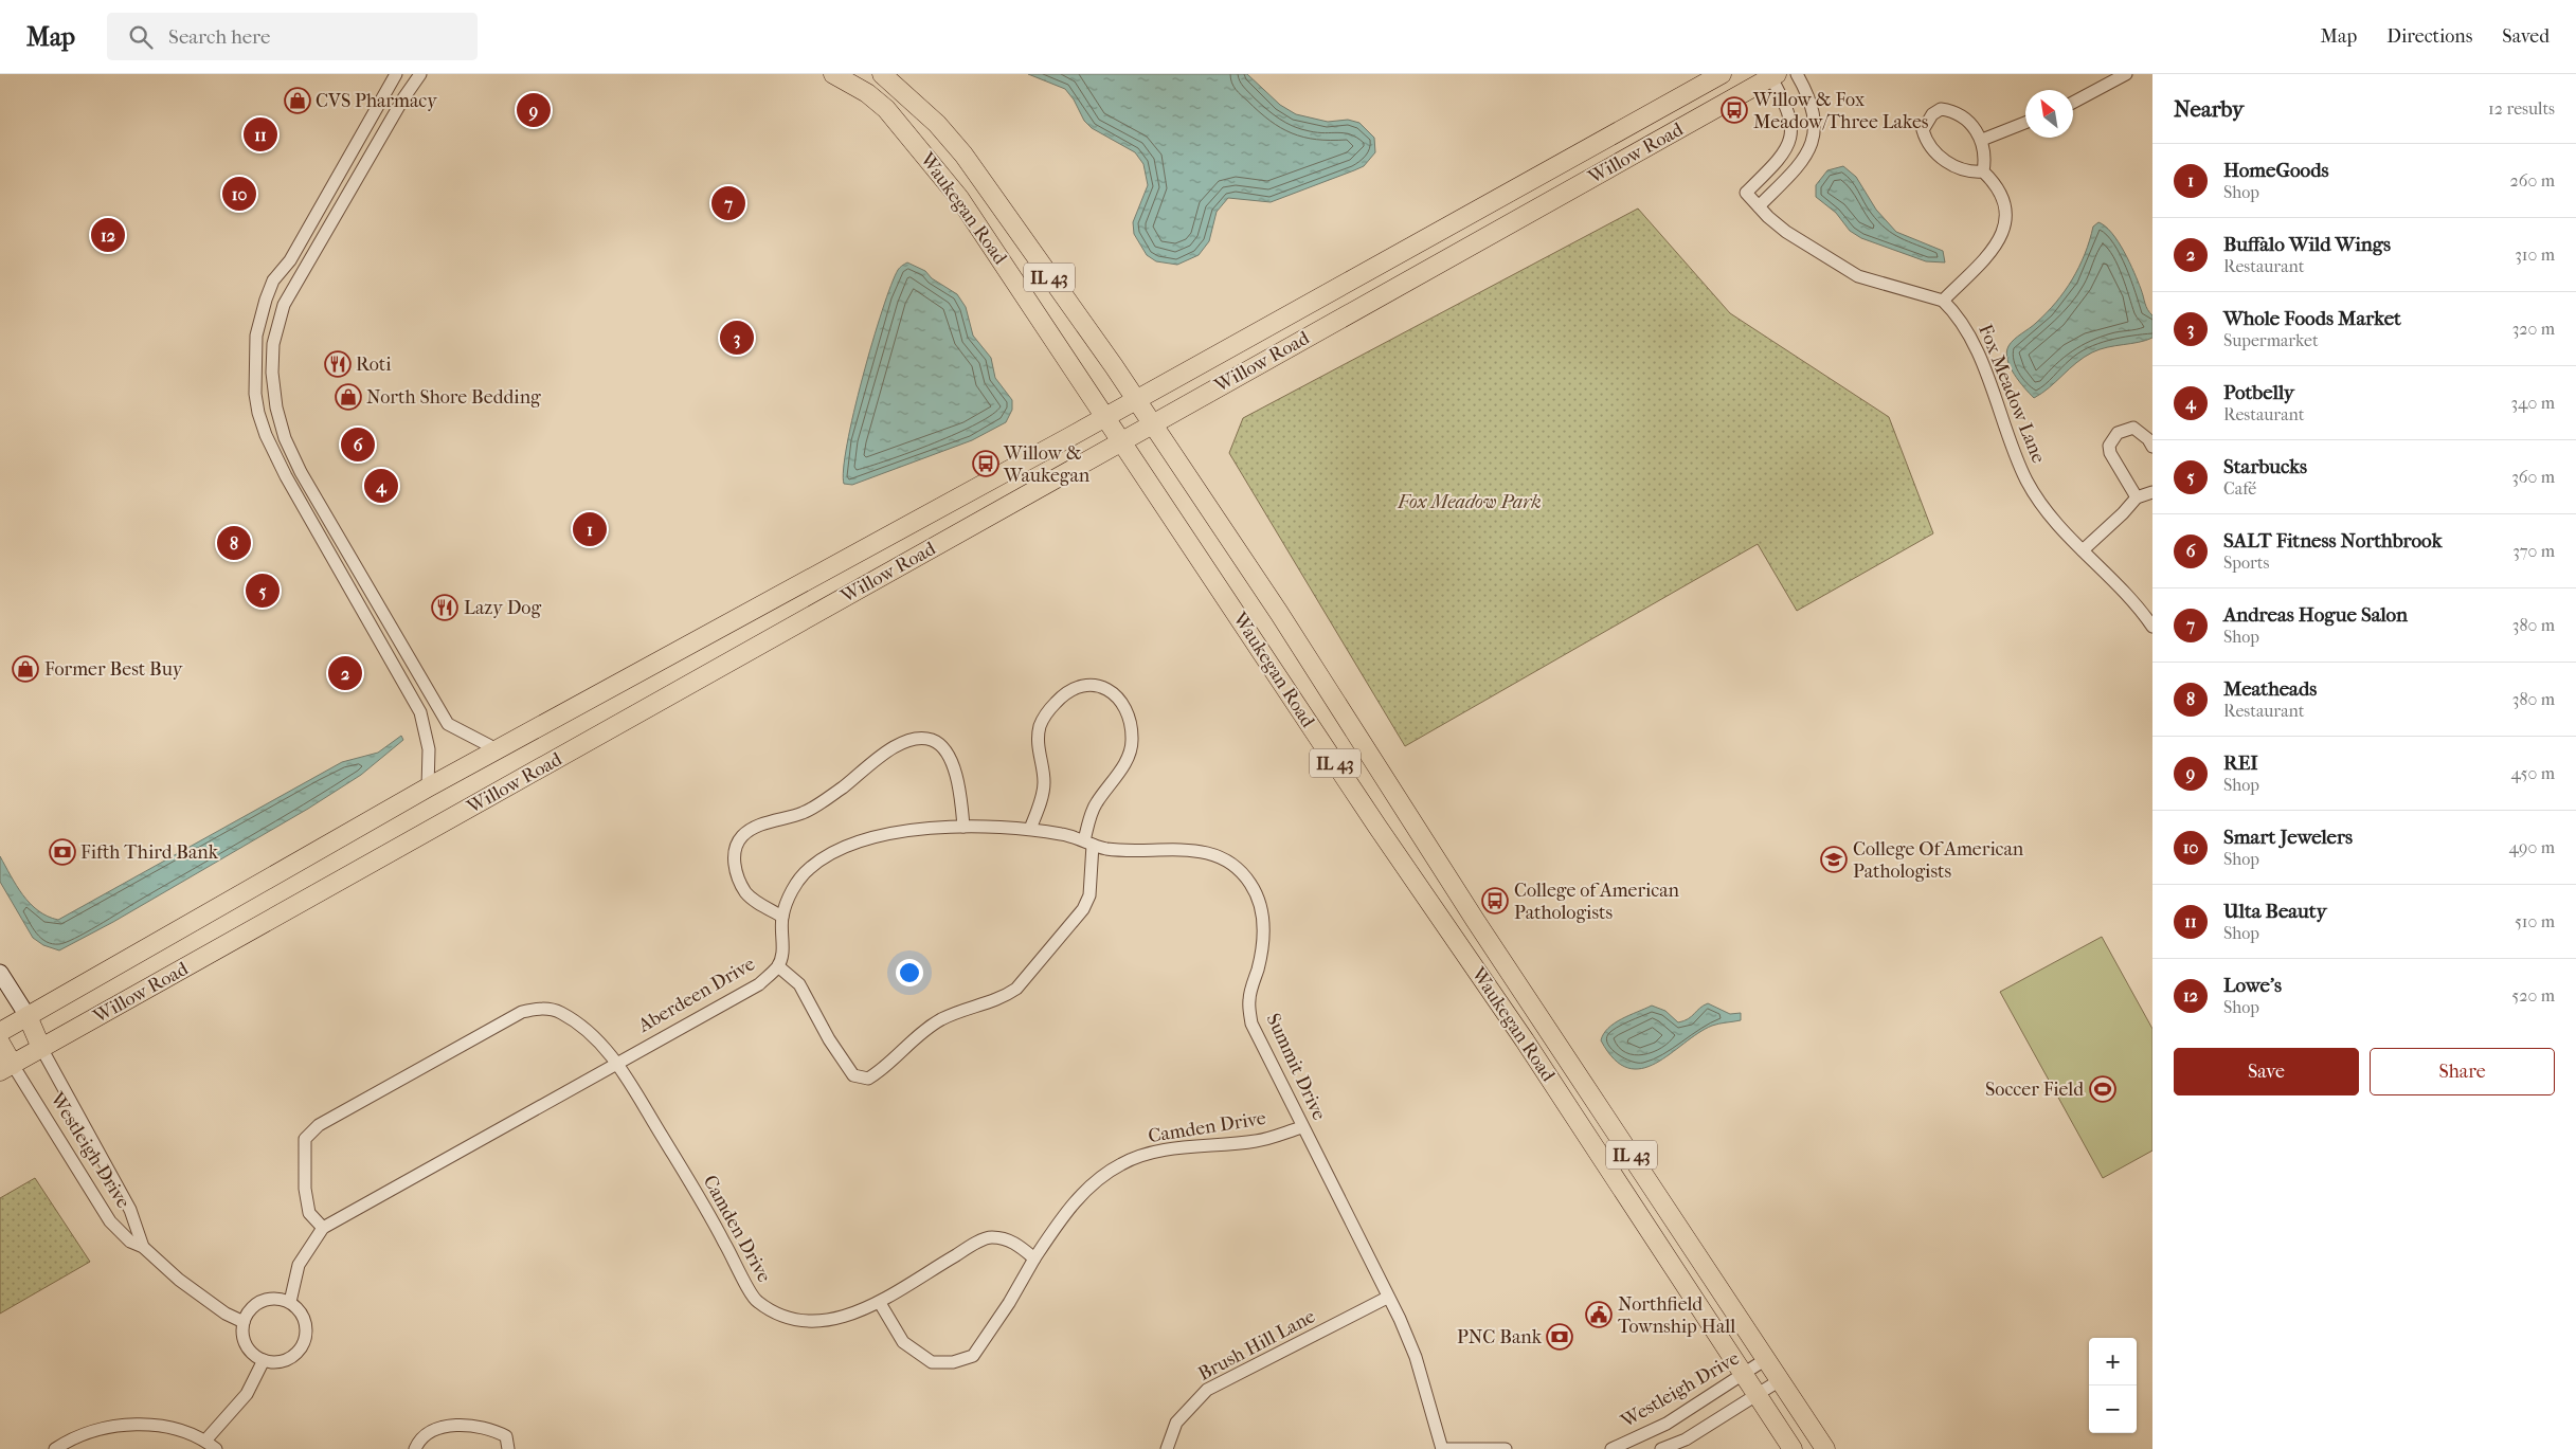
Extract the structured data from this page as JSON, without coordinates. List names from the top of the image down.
{
  "streets": {
    "main road": ["Willow Road", "Waukegan Road", "IL 43"],
    "street": [
      "Fox Meadow Lane",
      "Aberdeen Drive",
      "Summit Drive",
      "Camden Drive",
      "Westleigh Drive",
      "Brush Hill Lane"
    ]
  },
  "crossings": [
    ["Willow Road", "Waukegan Road"],
    ["Willow Road", "Westleigh Drive"],
    ["Waukegan Road", "Westleigh Drive"],
    ["Aberdeen Drive", "Summit Drive"],
    ["Aberdeen Drive", "Camden Drive"],
    ["Aberdeen Drive", "Westleigh Drive"],
    ["Summit Drive", "Camden Drive"],
    ["Summit Drive", "Brush Hill Lane"]
  ],
  "parks": ["Fox Meadow Park"],
  "places": {
    "shop": ["CVS Pharmacy", "North Shore Bedding", "Former Best Buy"],
    "bus stop": ["Willow & Fox Meadow/Three Lakes", "Willow & Waukegan", "College of American Pathologists"],
    "restaurant": ["Roti", "Lazy Dog"],
    "bank": ["Fifth Third Bank", "PNC Bank"],
    "school or university": ["College Of American Pathologists"],
    "sports": ["Soccer Field"],
    "public building": ["Northfield Township Hall"]
  },
  "north": "top left",
  "page": {
    "header": "Map",
    "search": "Search here",
    "nav": ["Map", "Directions", "Saved"],
    "heading": ["Nearby", "12 results"],
    "pins": [
      "9",
      "11",
      "10",
      "7",
      "12",
      "3",
      "6",
      "4",
      "1",
      "8",
      "5",
      "2"
    ],
    "list": [
      {
        "mark": "1",
        "name": "HomeGoods",
        "note": "Shop",
        "value": "260 m"
      },
      {
        "mark": "2",
        "name": "Buffalo Wild Wings",
        "note": "Restaurant",
        "value": "310 m"
      },
      {
        "mark": "3",
        "name": "Whole Foods Market",
        "note": "Supermarket",
        "value": "320 m"
      },
      {
        "mark": "4",
        "name": "Potbelly",
        "note": "Restaurant",
        "value": "340 m"
      },
      {
        "mark": "5",
        "name": "Starbucks",
        "note": "Café",
        "value": "360 m"
      },
      {
        "mark": "6",
        "name": "SALT Fitness Northbrook",
        "note": "Sports",
        "value": "370 m"
      },
      {
        "mark": "7",
        "name": "Andreas Hogue Salon",
        "note": "Shop",
        "value": "380 m"
      },
      {
        "mark": "8",
        "name": "Meatheads",
        "note": "Restaurant",
        "value": "380 m"
      },
      {
        "mark": "9",
        "name": "REI",
        "note": "Shop",
        "value": "450 m"
      },
      {
        "mark": "10",
        "name": "Smart Jewelers",
        "note": "Shop",
        "value": "490 m"
      },
      {
        "mark": "11",
        "name": "Ulta Beauty",
        "note": "Shop",
        "value": "510 m"
      },
      {
        "mark": "12",
        "name": "Lowe's",
        "note": "Shop",
        "value": "520 m"
      }
    ],
    "buttons": ["Save", "Share"],
    "map_buttons": ["+", "−"]
  }
}
